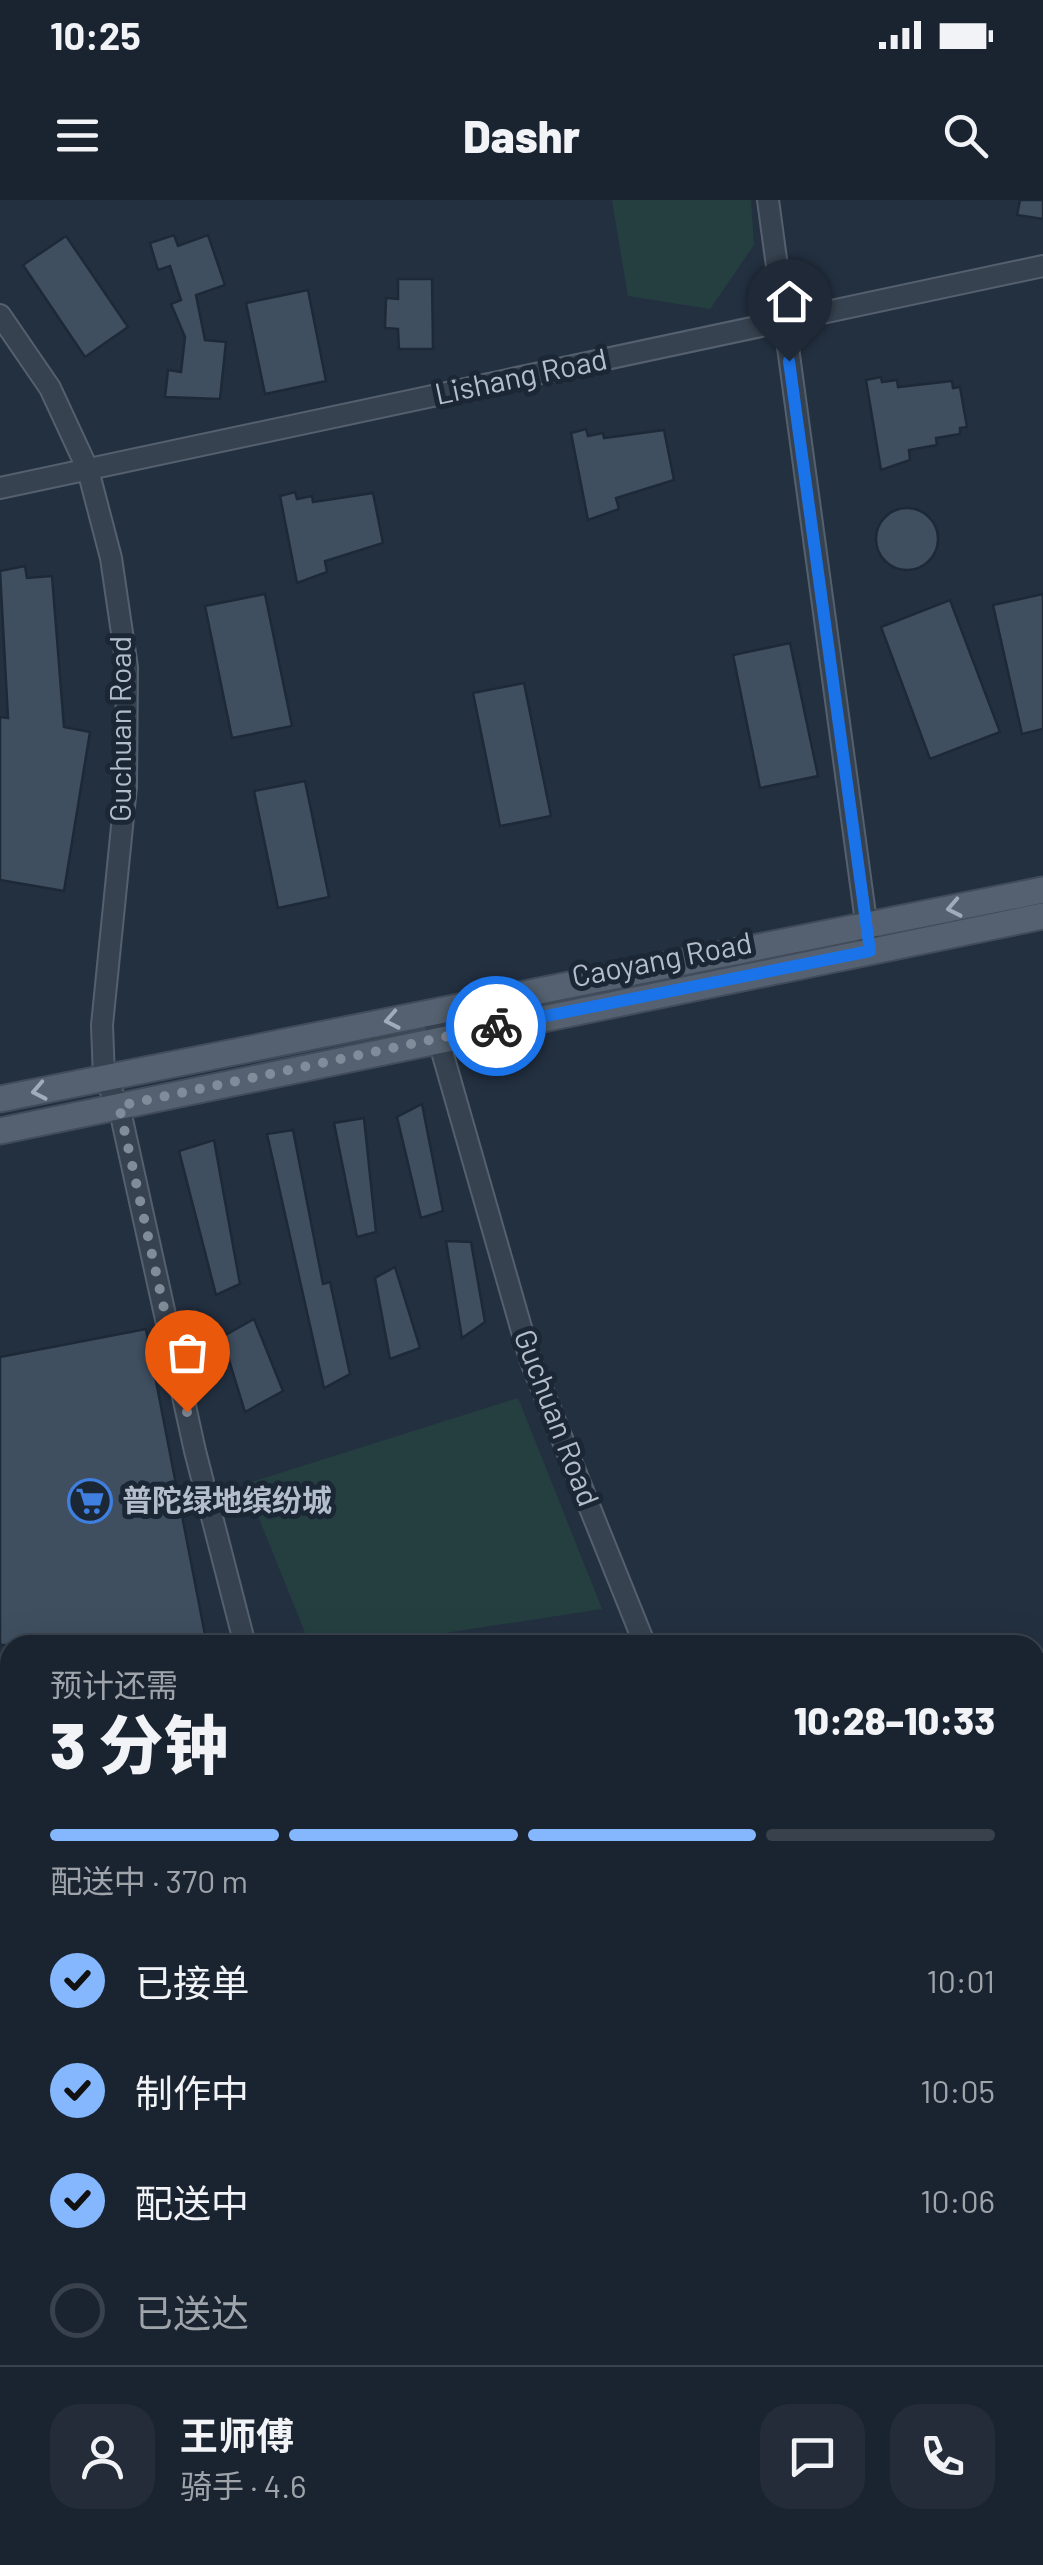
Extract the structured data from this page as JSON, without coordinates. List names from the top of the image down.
{
  "streets": {
    "main road": ["Caoyang Road"],
    "street": ["Lishang Road", "Guchuan Road"]
  },
  "crossings": [
    ["Lishang Road", "Guchuan Road"],
    ["Guchuan Road", "Caoyang Road"]
  ],
  "places": {
    "supermarket": ["普陀绿地缤纷城"]
  },
  "page": {
    "status": "10:25",
    "header": "Dashr",
    "heading": ["3 分钟", "预计还需", "10:28–10:33"],
    "panel": ["王师傅", "骑手 · 4.6"],
    "bar": "配送中 · 370 m",
    "list": [
      ["已接单", "10:01"],
      ["制作中", "10:05"],
      ["配送中", "10:06"],
      "已送达"
    ]
  }
}
